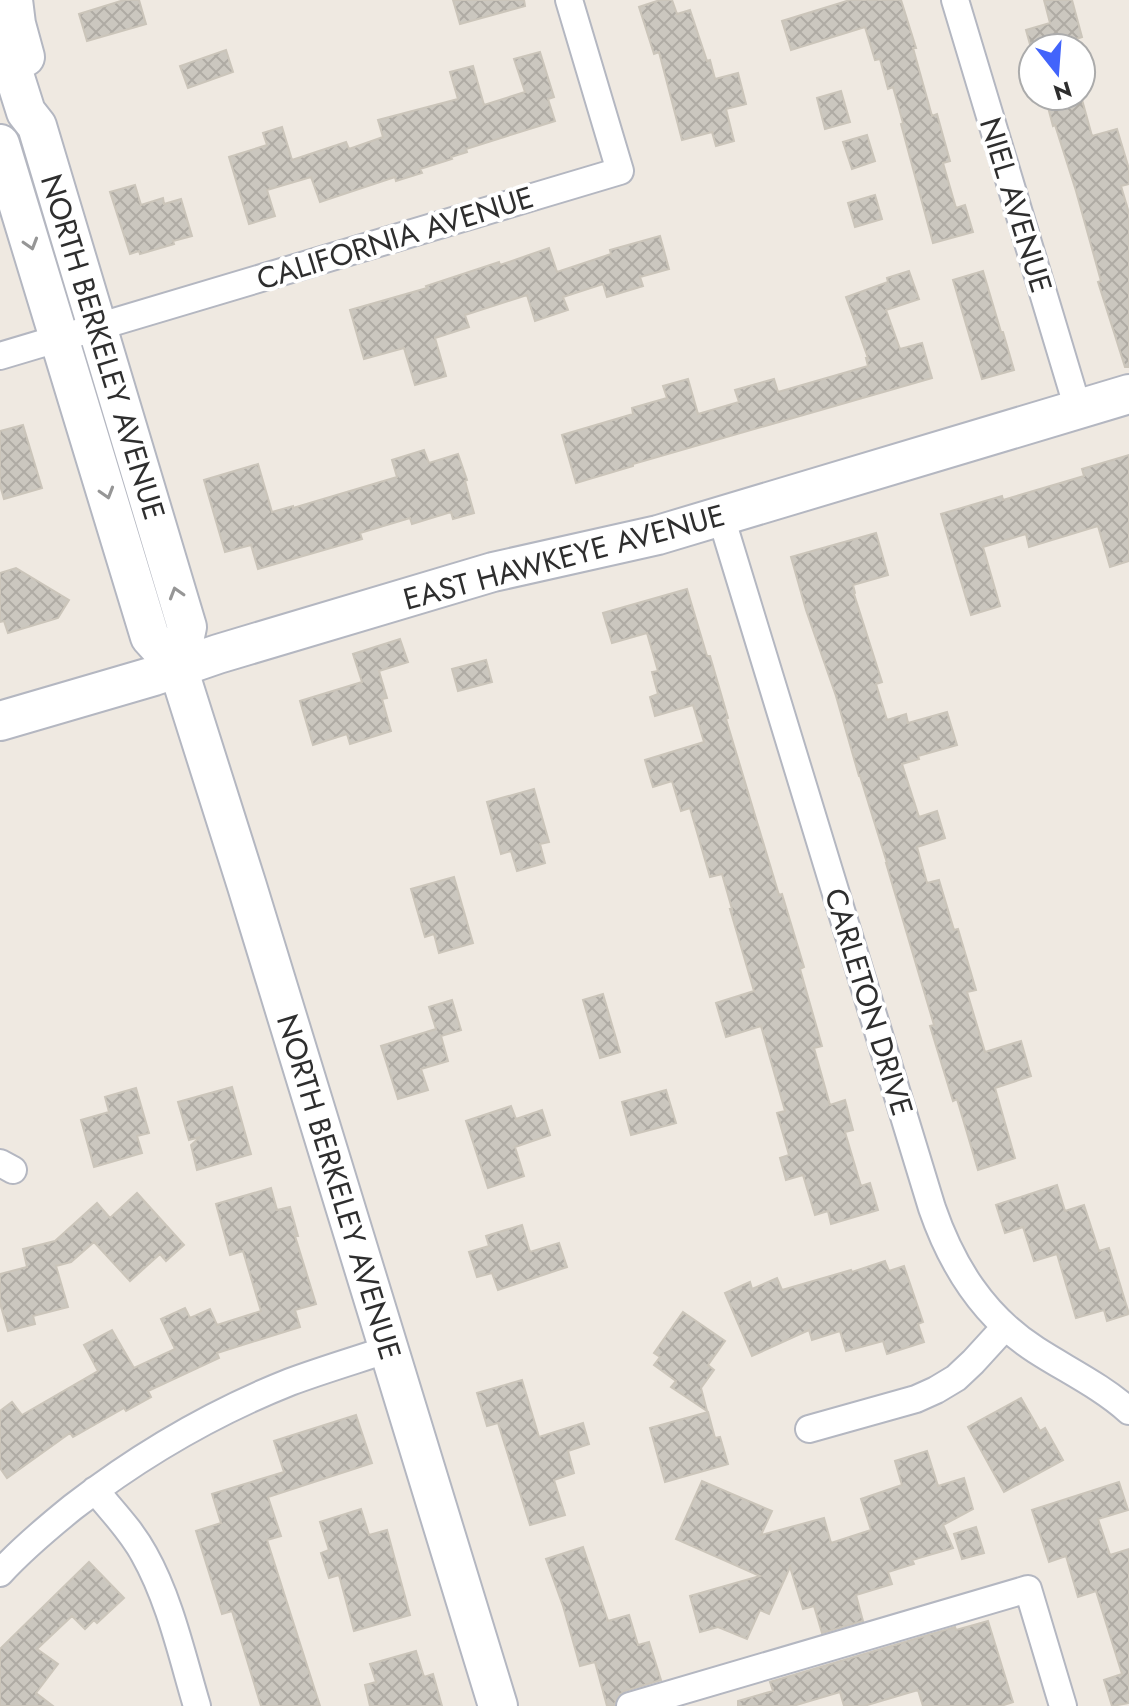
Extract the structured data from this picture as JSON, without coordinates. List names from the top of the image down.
{
  "streets": {
    "street": [
      "NIEL AVENUE",
      "CALIFORNIA AVENUE",
      "NORTH BERKELEY AVENUE",
      "EAST HAWKEYE AVENUE",
      "CARLETON DRIVE"
    ]
  },
  "crossings": [
    ["NIEL AVENUE", "EAST HAWKEYE AVENUE"],
    ["CALIFORNIA AVENUE", "NORTH BERKELEY AVENUE"],
    ["NORTH BERKELEY AVENUE", "EAST HAWKEYE AVENUE"],
    ["EAST HAWKEYE AVENUE", "CARLETON DRIVE"]
  ],
  "north": "bottom"
}
